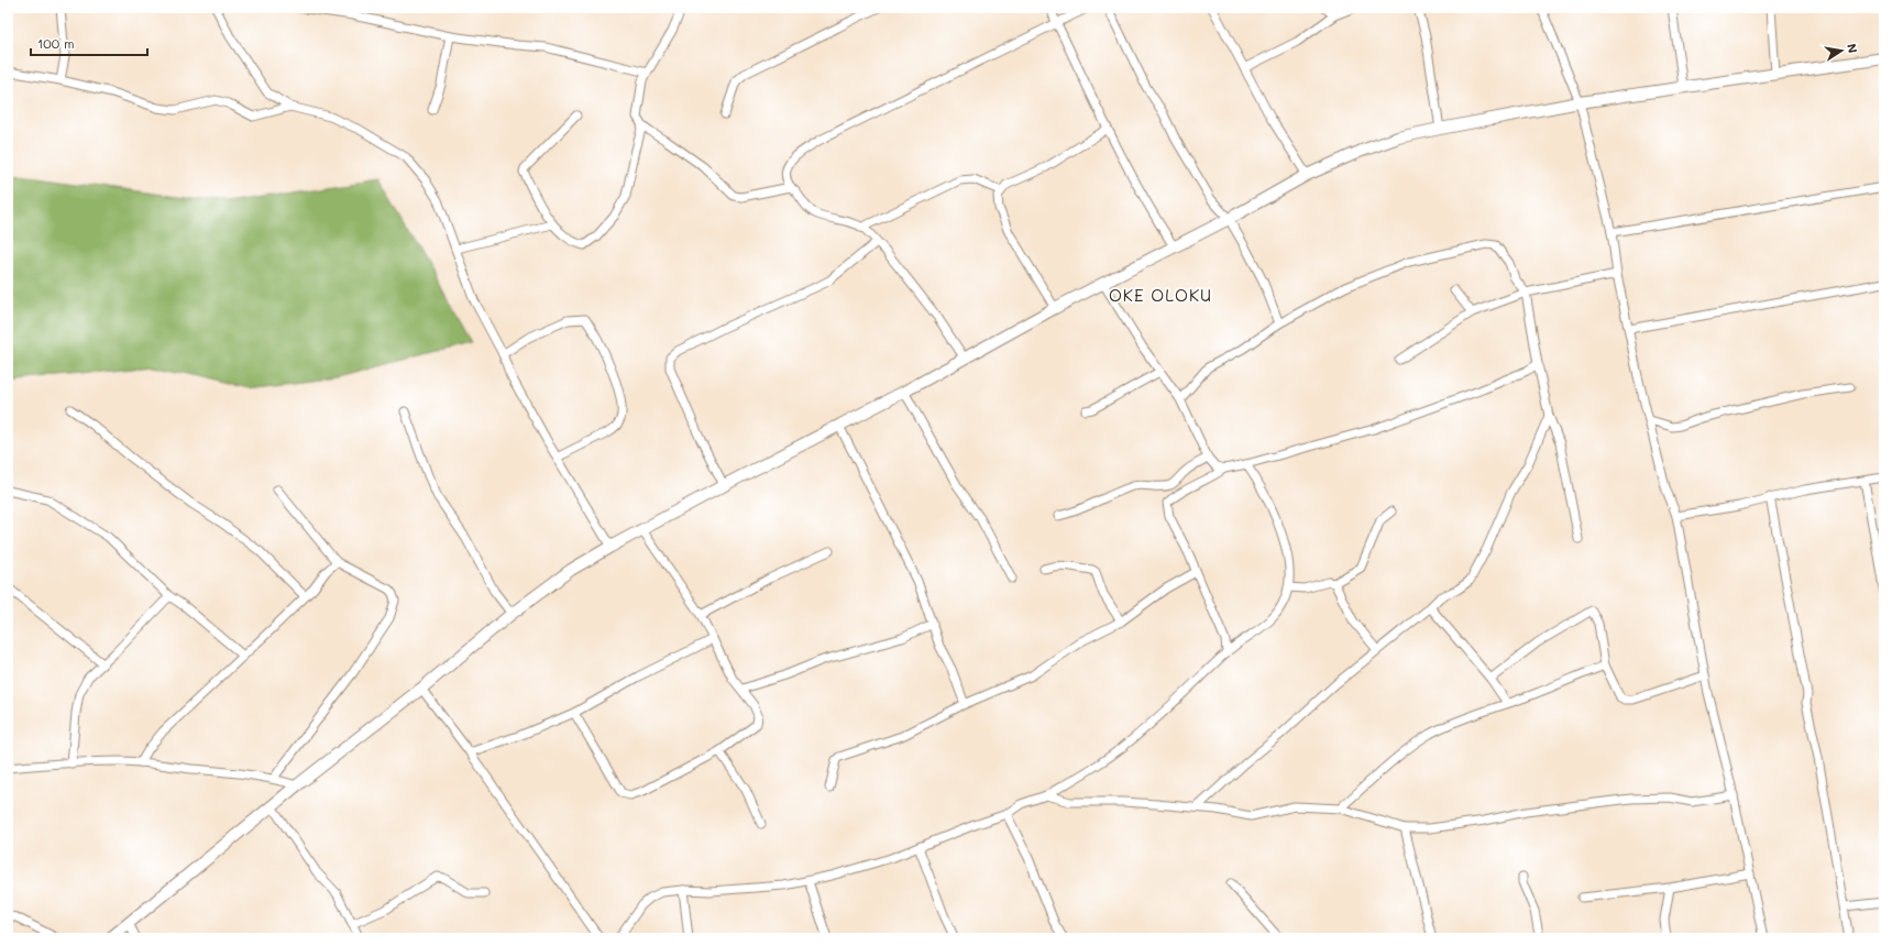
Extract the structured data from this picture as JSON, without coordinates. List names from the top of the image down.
{
  "districts": ["OKE OLOKU"],
  "scale_bar": "100 m",
  "north": "right"
}
